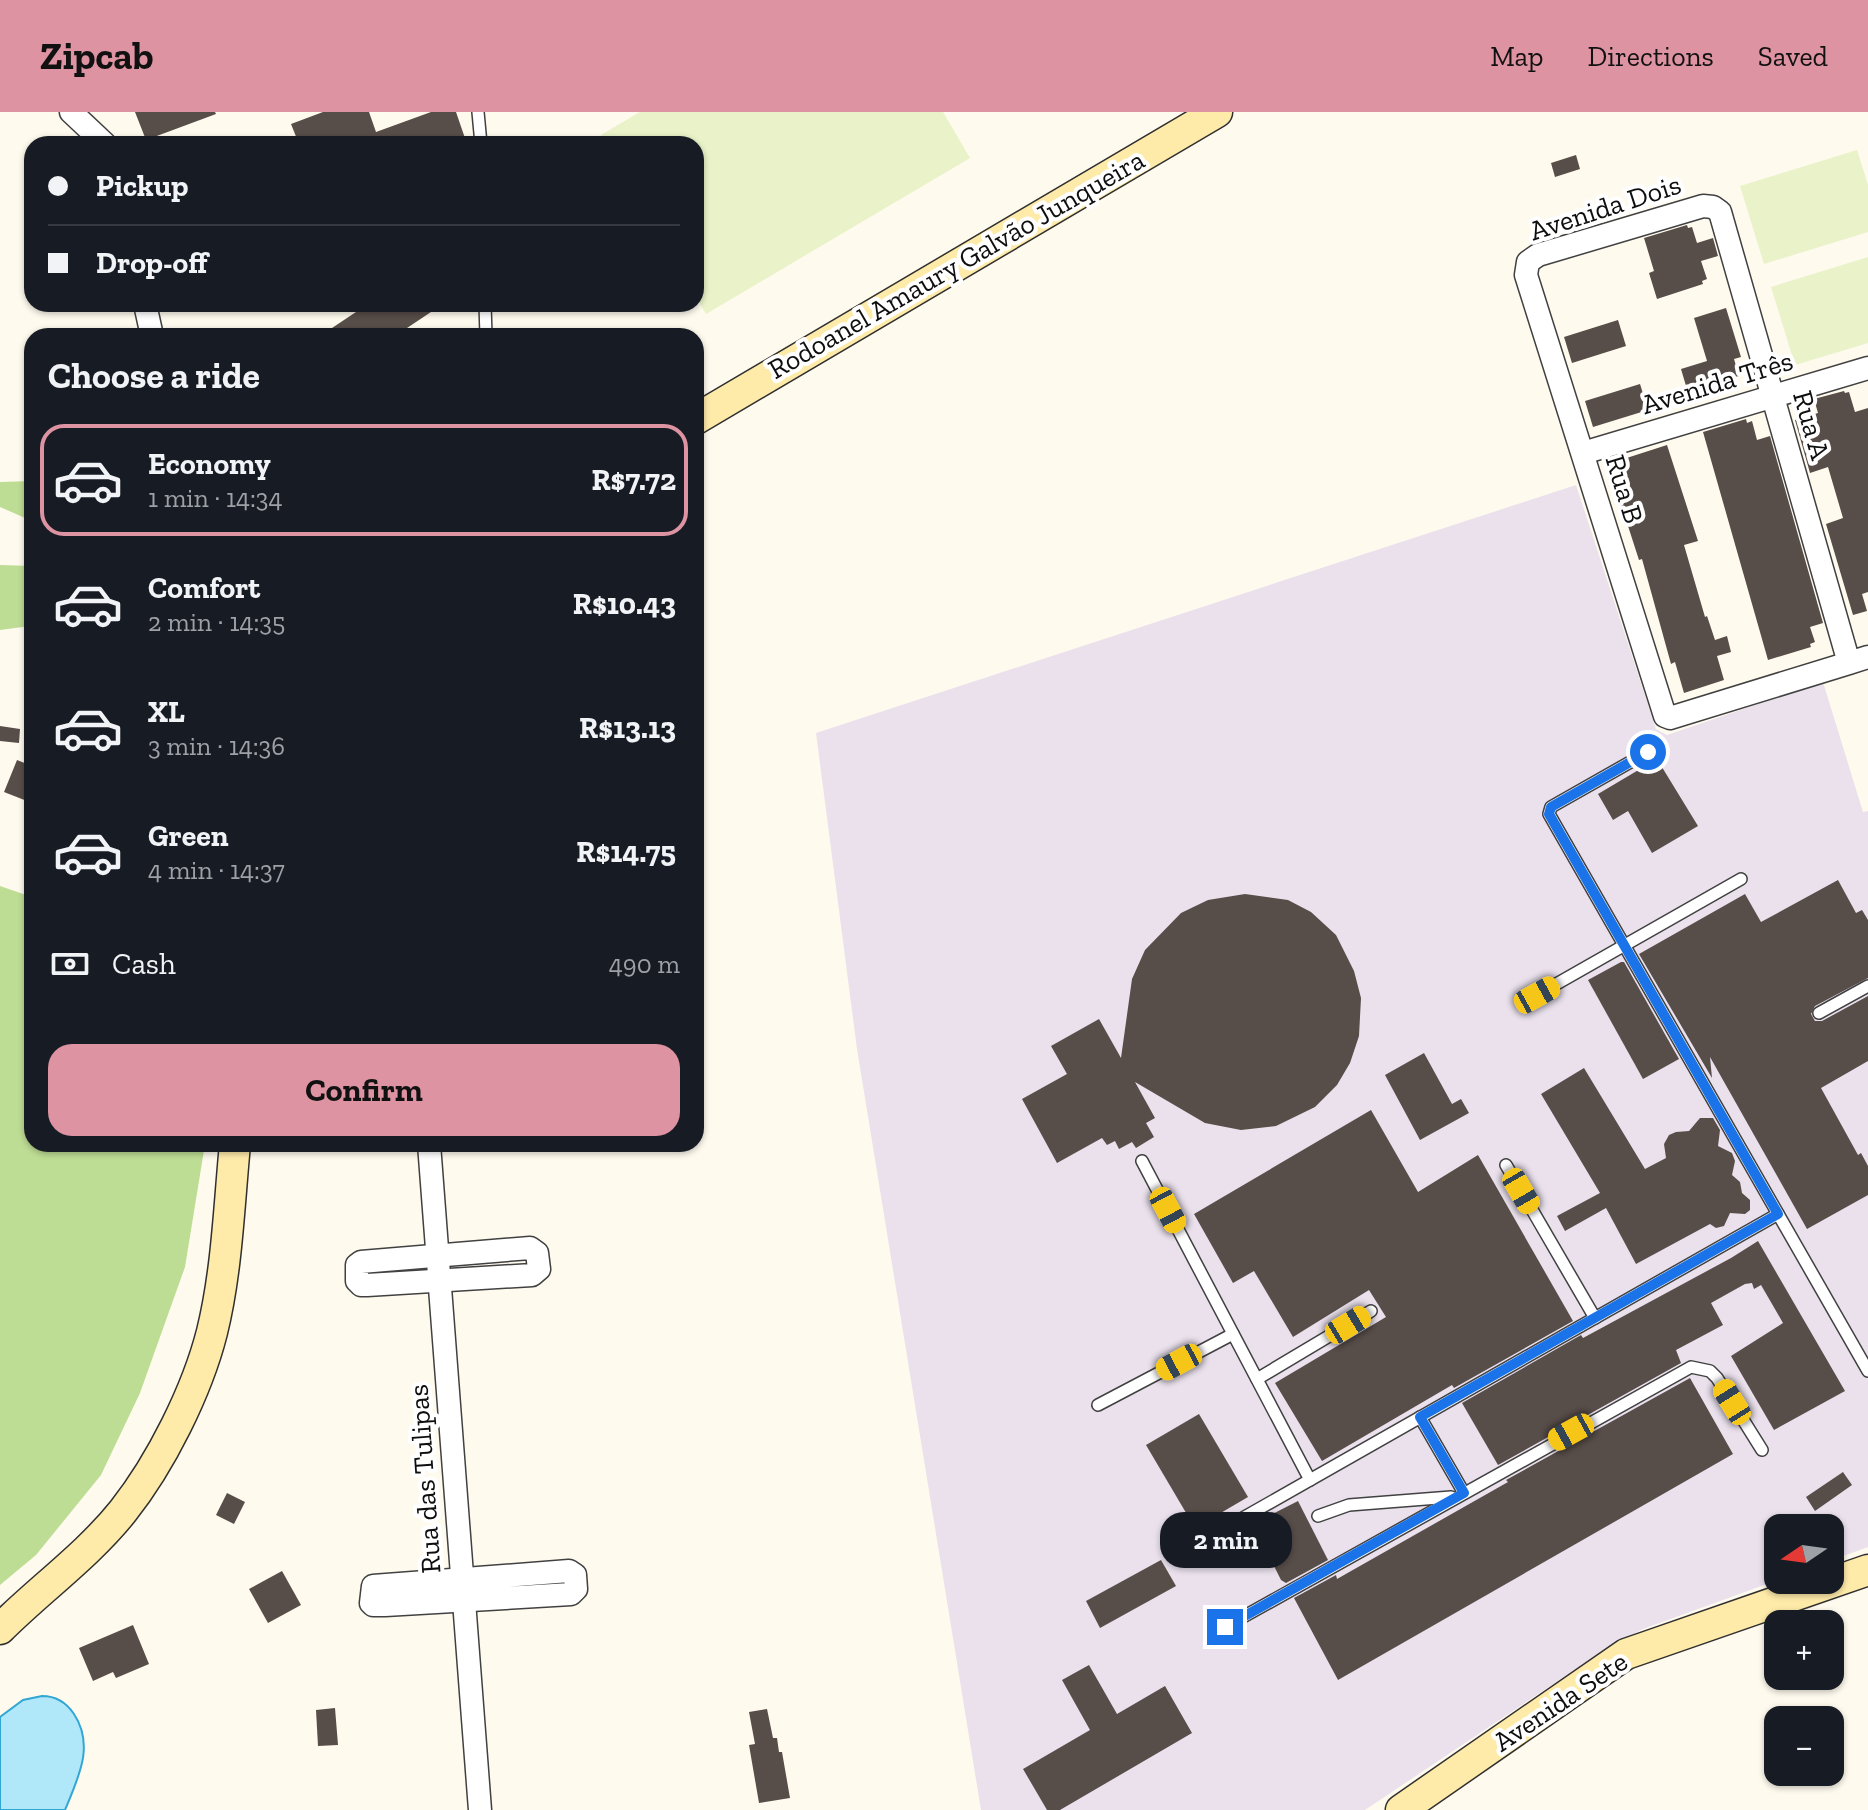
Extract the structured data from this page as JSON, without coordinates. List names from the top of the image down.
{
  "streets": {
    "main road": ["Rodoanel Amaury Galvão Junqueira", "Avenida Sete"],
    "street": [
      "Avenida Dois",
      "Avenida Três",
      "Rua A",
      "Rua B",
      "Rua das Tulipas"
    ]
  },
  "crossings": [
    ["Avenida Dois", "Rua A"],
    ["Avenida Dois", "Rua B"],
    ["Avenida Três", "Rua A"],
    ["Avenida Três", "Rua B"],
    ["Rua A", "Rua B"]
  ],
  "north": "left",
  "page": {
    "header": "Zipcab",
    "nav": ["Map", "Directions", "Saved"],
    "banner": ["Pickup", "Drop-off"],
    "heading": "Choose a ride",
    "list": [
      {
        "name": "Economy",
        "note": "1 min · 14:34",
        "value": "R$7.72"
      },
      {
        "name": "Comfort",
        "note": "2 min · 14:35",
        "value": "R$10.43"
      },
      {
        "name": "XL",
        "note": "3 min · 14:36",
        "value": "R$13.13"
      },
      {
        "name": "Green",
        "note": "4 min · 14:37",
        "value": "R$14.75"
      }
    ],
    "pay": ["Cash", "490 m"],
    "buttons": "Confirm",
    "bubble": "2 min",
    "map_buttons": ["+", "−"]
  }
}
